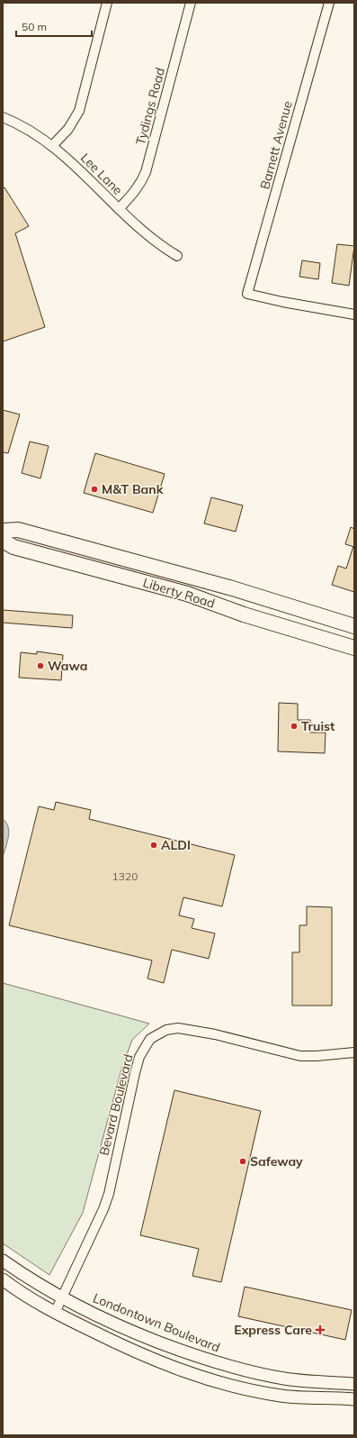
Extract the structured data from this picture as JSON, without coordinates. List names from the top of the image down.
{
  "streets": {
    "main road": ["Liberty Road"],
    "street": [
      "Tydings Road",
      "Barnett Avenue",
      "Lee Lane",
      "Bevard Boulevard",
      "Londontown Boulevard"
    ]
  },
  "crossings": [
    ["Tydings Road", "Lee Lane"],
    ["Bevard Boulevard", "Londontown Boulevard"]
  ],
  "places": {
    "other": [
      "M&T Bank",
      "Wawa",
      "Truist",
      "ALDI",
      "Safeway"
    ],
    "health": ["Express Care"]
  },
  "house_numbers": ["1320"],
  "scale_bar": "50 m"
}
